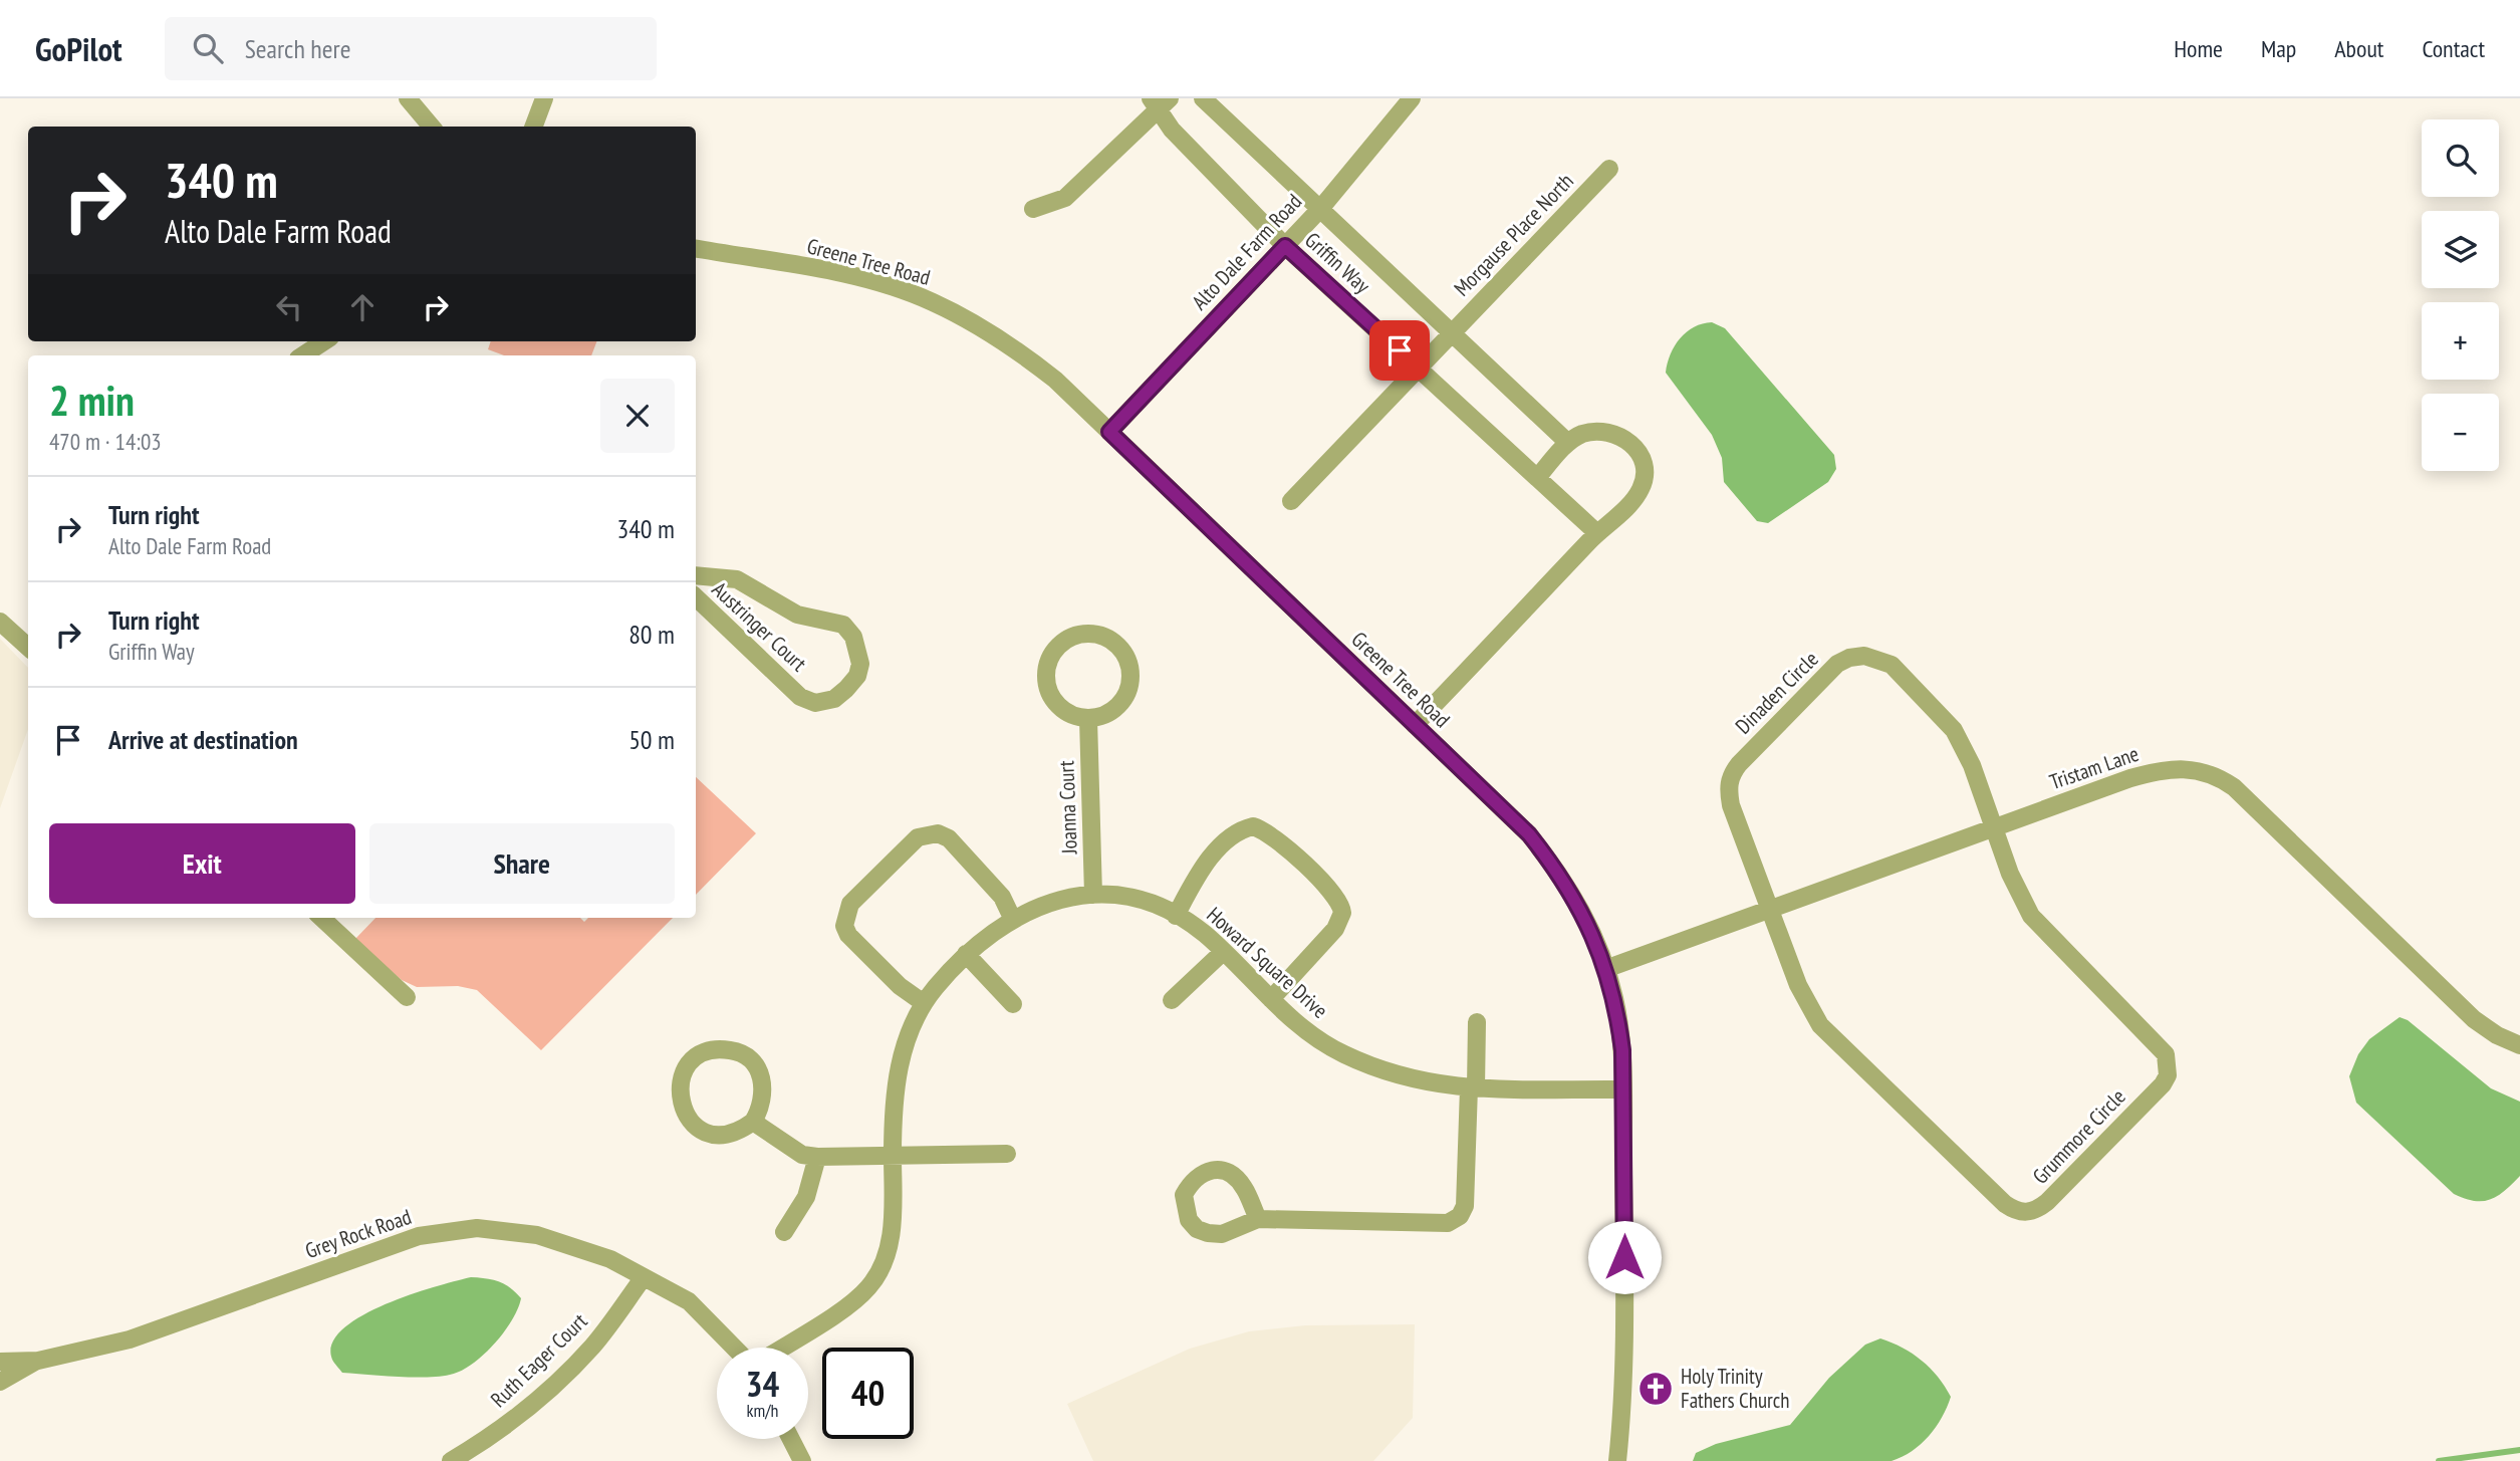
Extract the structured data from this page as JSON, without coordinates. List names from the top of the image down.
{
  "streets": {
    "street": [
      "Morgause Place North",
      "Alto Dale Farm Road",
      "Greene Tree Road",
      "Griffin Way",
      "Austringer Court",
      "Dinaden Circle",
      "Tristam Lane",
      "Joanna Court",
      "Howard Square Drive",
      "Grummore Circle",
      "Grey Rock Road",
      "Ruth Eager Court"
    ]
  },
  "crossings": [
    ["Morgause Place North", "Griffin Way"],
    ["Alto Dale Farm Road", "Greene Tree Road"],
    ["Alto Dale Farm Road", "Griffin Way"],
    ["Greene Tree Road", "Tristam Lane"],
    ["Greene Tree Road", "Howard Square Drive"],
    ["Dinaden Circle", "Tristam Lane"],
    ["Dinaden Circle", "Grummore Circle"],
    ["Tristam Lane", "Grummore Circle"],
    ["Joanna Court", "Howard Square Drive"],
    ["Grey Rock Road", "Ruth Eager Court"]
  ],
  "places": {
    "church": ["Holy Trinity Fathers Church"]
  },
  "page": {
    "header": "GoPilot",
    "search": "Search here",
    "nav": [
      "Home",
      "Map",
      "About",
      "Contact"
    ],
    "map_buttons": ["+", "−"],
    "turn": ["340 m", "Alto Dale Farm Road"],
    "heading": ["2 min", "470 m · 14:03"],
    "list": [
      {
        "name": "Turn right",
        "note": "Alto Dale Farm Road",
        "value": "340 m"
      },
      {
        "name": "Turn right",
        "note": "Griffin Way",
        "value": "80 m"
      },
      {
        "name": "Arrive at destination",
        "value": "50 m"
      }
    ],
    "buttons": ["Exit", "Share"],
    "speed": "34 km/h",
    "limit": "40"
  }
}
